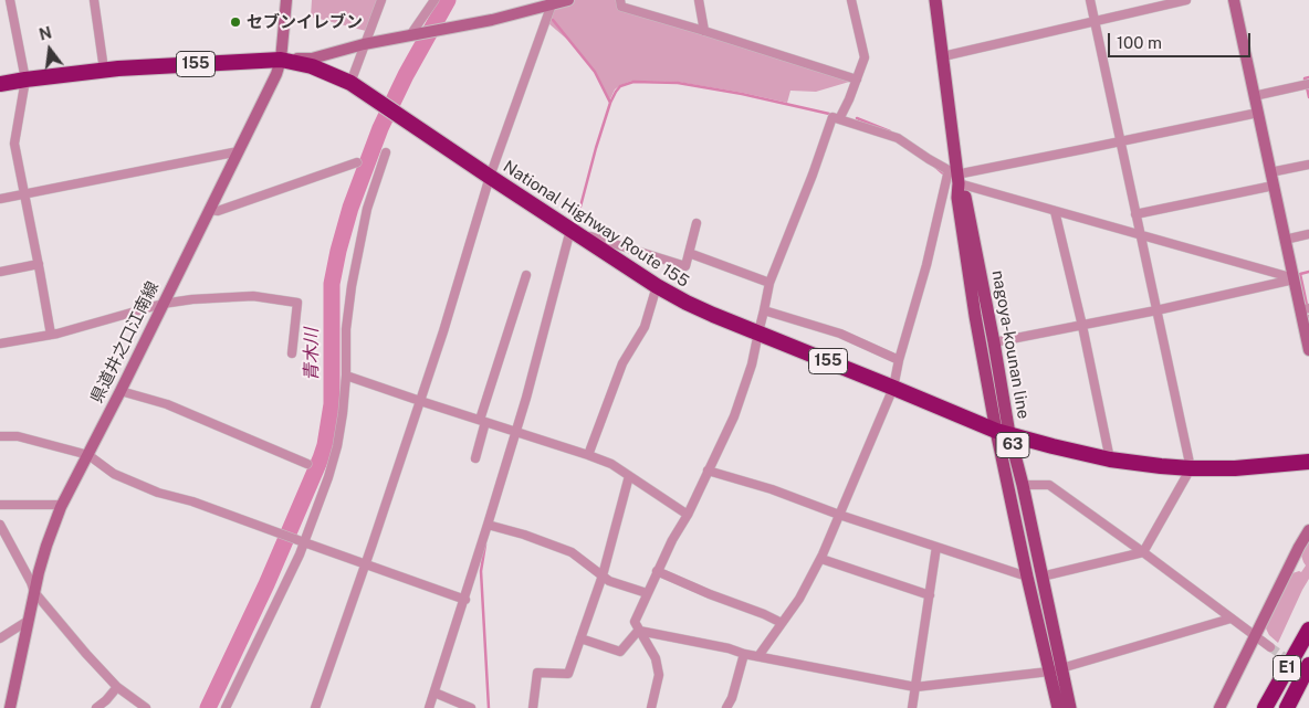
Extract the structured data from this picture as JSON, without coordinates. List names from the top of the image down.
{
  "streets": {
    "highway": ["155", "National Highway Route 155", "E1"],
    "main road": ["nagoya-kounan line", "63"],
    "street": ["県道井之口江南線"]
  },
  "crossings": [
    ["National Highway Route 155", "県道井之口江南線"],
    ["National Highway Route 155", "nagoya-kounan line"]
  ],
  "water": ["青木川"],
  "places": ["セブンイレブン"],
  "scale_bar": "100 m",
  "north": "top"
}
